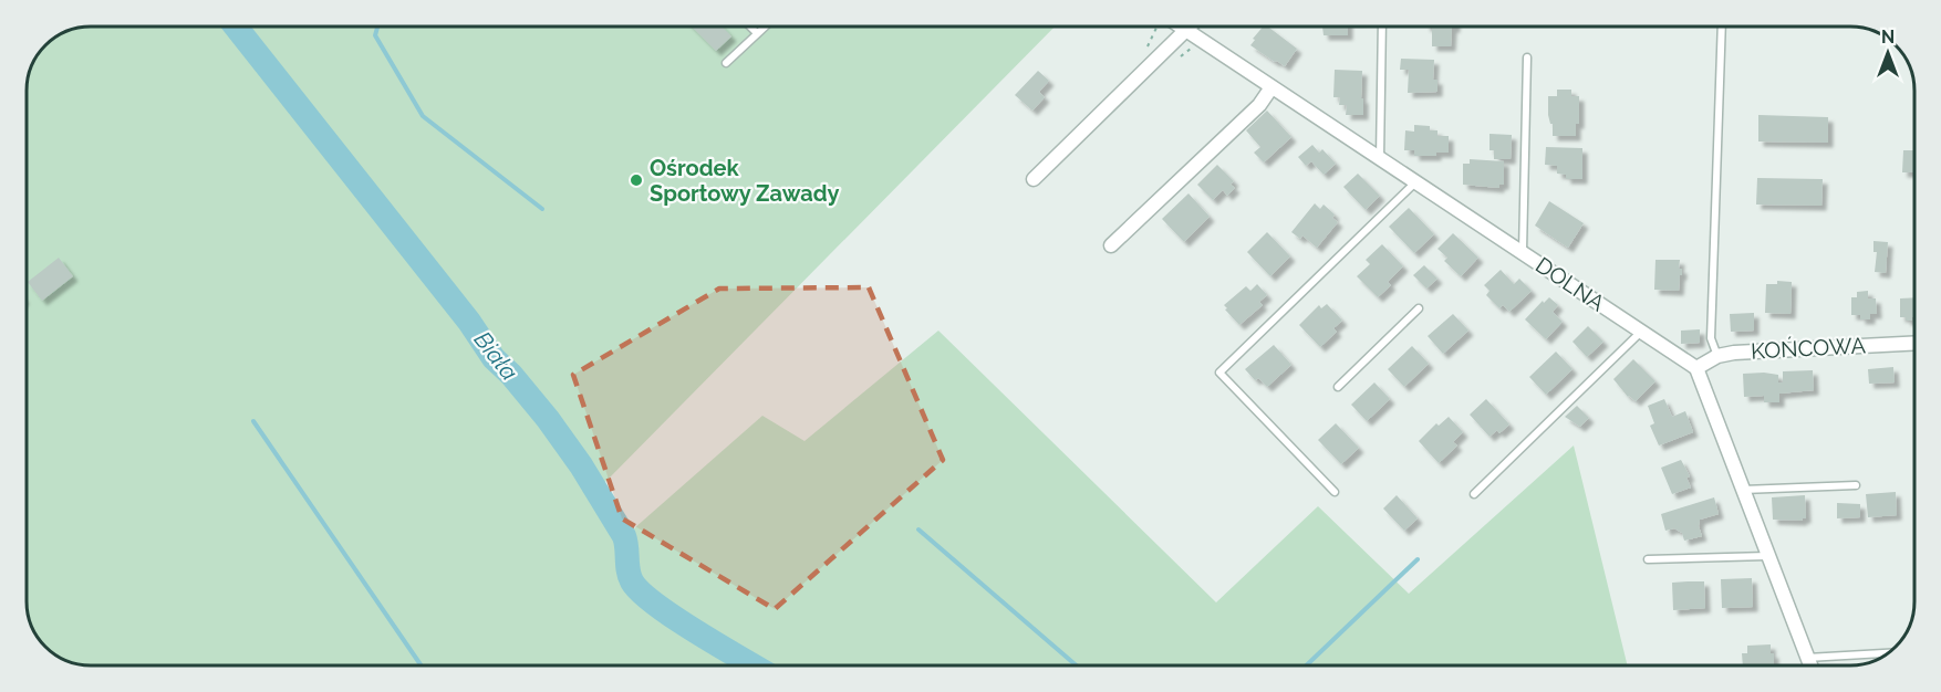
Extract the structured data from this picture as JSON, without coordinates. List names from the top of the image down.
{
  "streets": {
    "street": ["DOLNA", "KOŃCOWA"]
  },
  "crossings": [
    ["DOLNA", "KOŃCOWA"]
  ],
  "water": ["Biała"],
  "places": ["Ośrodek Sportowy Zawady"],
  "north": "top"
}
